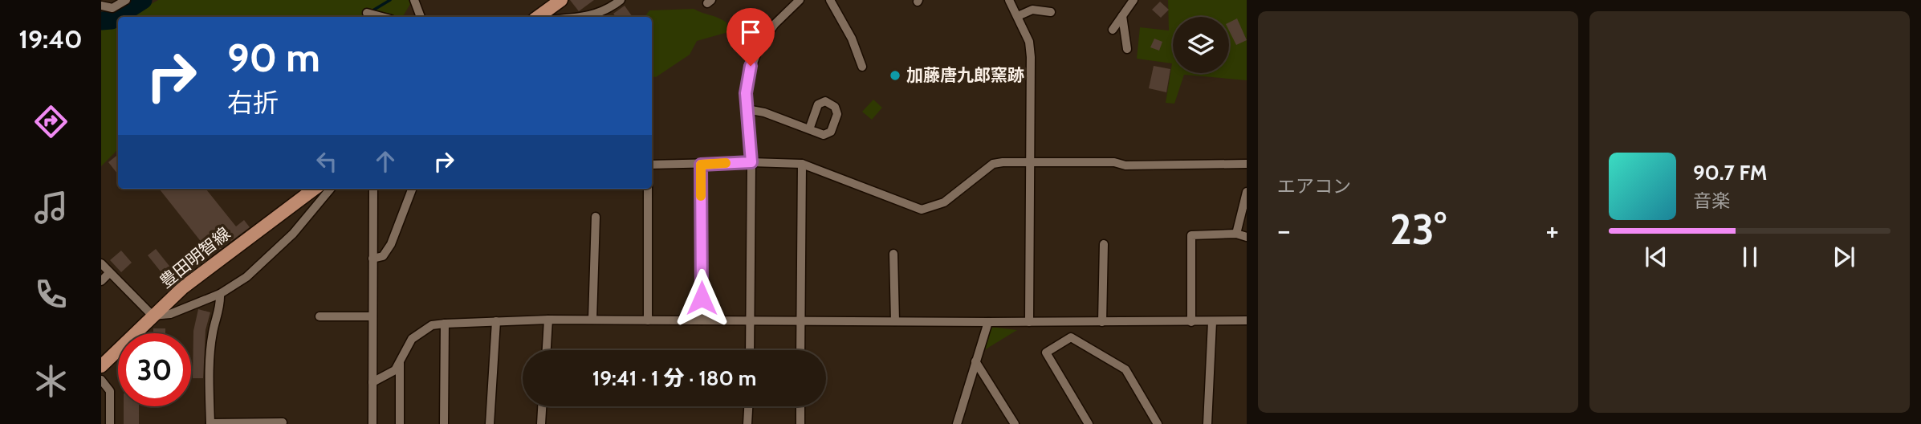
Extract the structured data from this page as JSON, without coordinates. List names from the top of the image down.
{
  "streets": {
    "main road": ["豊田明智線"]
  },
  "places": ["加藤唐九郎窯跡"],
  "page": {
    "tabs": "19:40",
    "tile": "エアコン",
    "turn": ["90 m", "右折"],
    "song": ["90.7 FM", "音楽"],
    "heat": ["−", "23°", "+"],
    "limit": "30",
    "trip": "19:41 · 1 分 · 180 m"
  }
}
